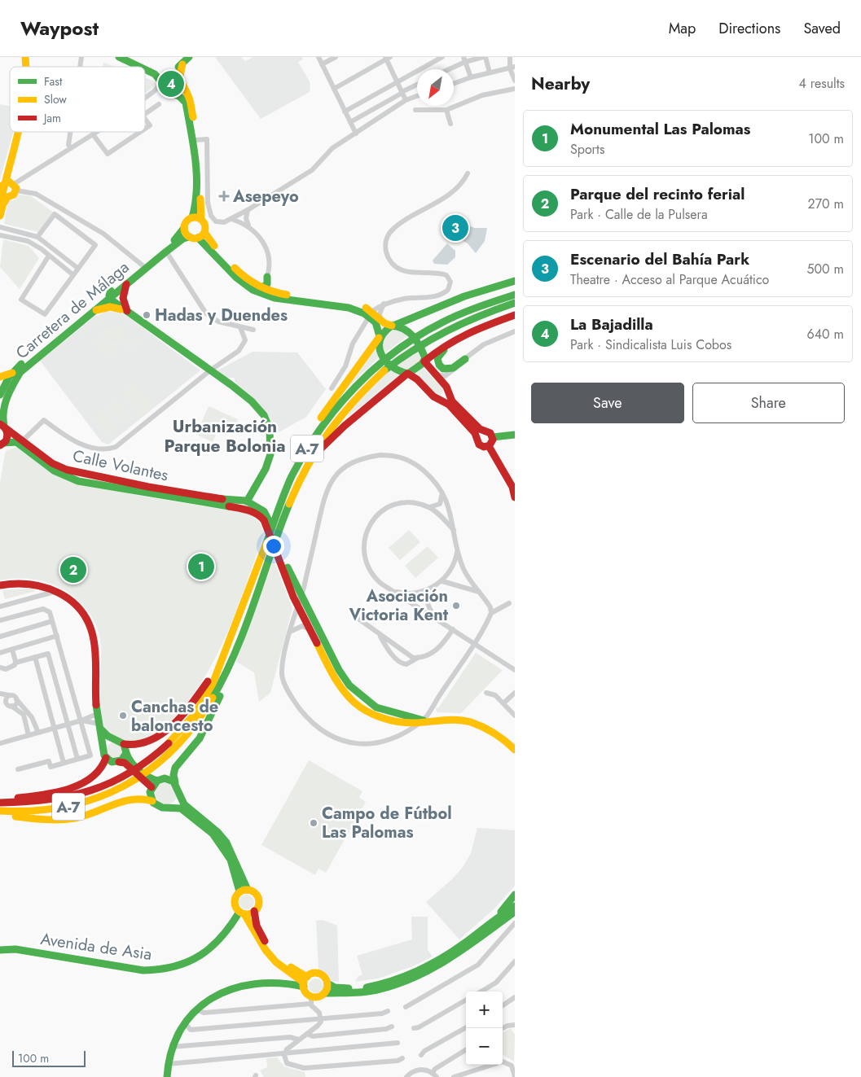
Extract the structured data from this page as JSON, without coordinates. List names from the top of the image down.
{
  "streets": {
    "main road": [
      "Carretera de Málaga",
      "A-7",
      "Calle Volantes",
      "Avenida de Asia"
    ]
  },
  "crossings": [
    ["Carretera de Málaga", "Calle Volantes"]
  ],
  "districts": ["Urbanización Parque Bolonia"],
  "places": {
    "health": ["Asepeyo"],
    "other": [
      "Hadas y Duendes",
      "Asociación Victoria Kent",
      "Canchas de baloncesto",
      "Campo de Fútbol Las Palomas"
    ]
  },
  "legend": ["Fast", "Slow", "Jam"],
  "scale_bar": "100 m",
  "north": "bottom left",
  "page": {
    "header": "Waypost",
    "nav": ["Map", "Directions", "Saved"],
    "heading": ["Nearby", "4 results"],
    "pins": [
      "4",
      "3",
      "1",
      "2"
    ],
    "list": [
      {
        "mark": "1",
        "name": "Monumental Las Palomas",
        "note": "Sports",
        "value": "100 m"
      },
      {
        "mark": "2",
        "name": "Parque del recinto ferial",
        "note": "Park · Calle de la Pulsera",
        "value": "270 m"
      },
      {
        "mark": "3",
        "name": "Escenario del Bahía Park",
        "note": "Theatre · Acceso al Parque Acuático",
        "value": "500 m"
      },
      {
        "mark": "4",
        "name": "La Bajadilla",
        "note": "Park · Sindicalista Luis Cobos",
        "value": "640 m"
      }
    ],
    "buttons": ["Save", "Share"],
    "map_buttons": ["+", "−"],
    "scale": "100 m"
  }
}
